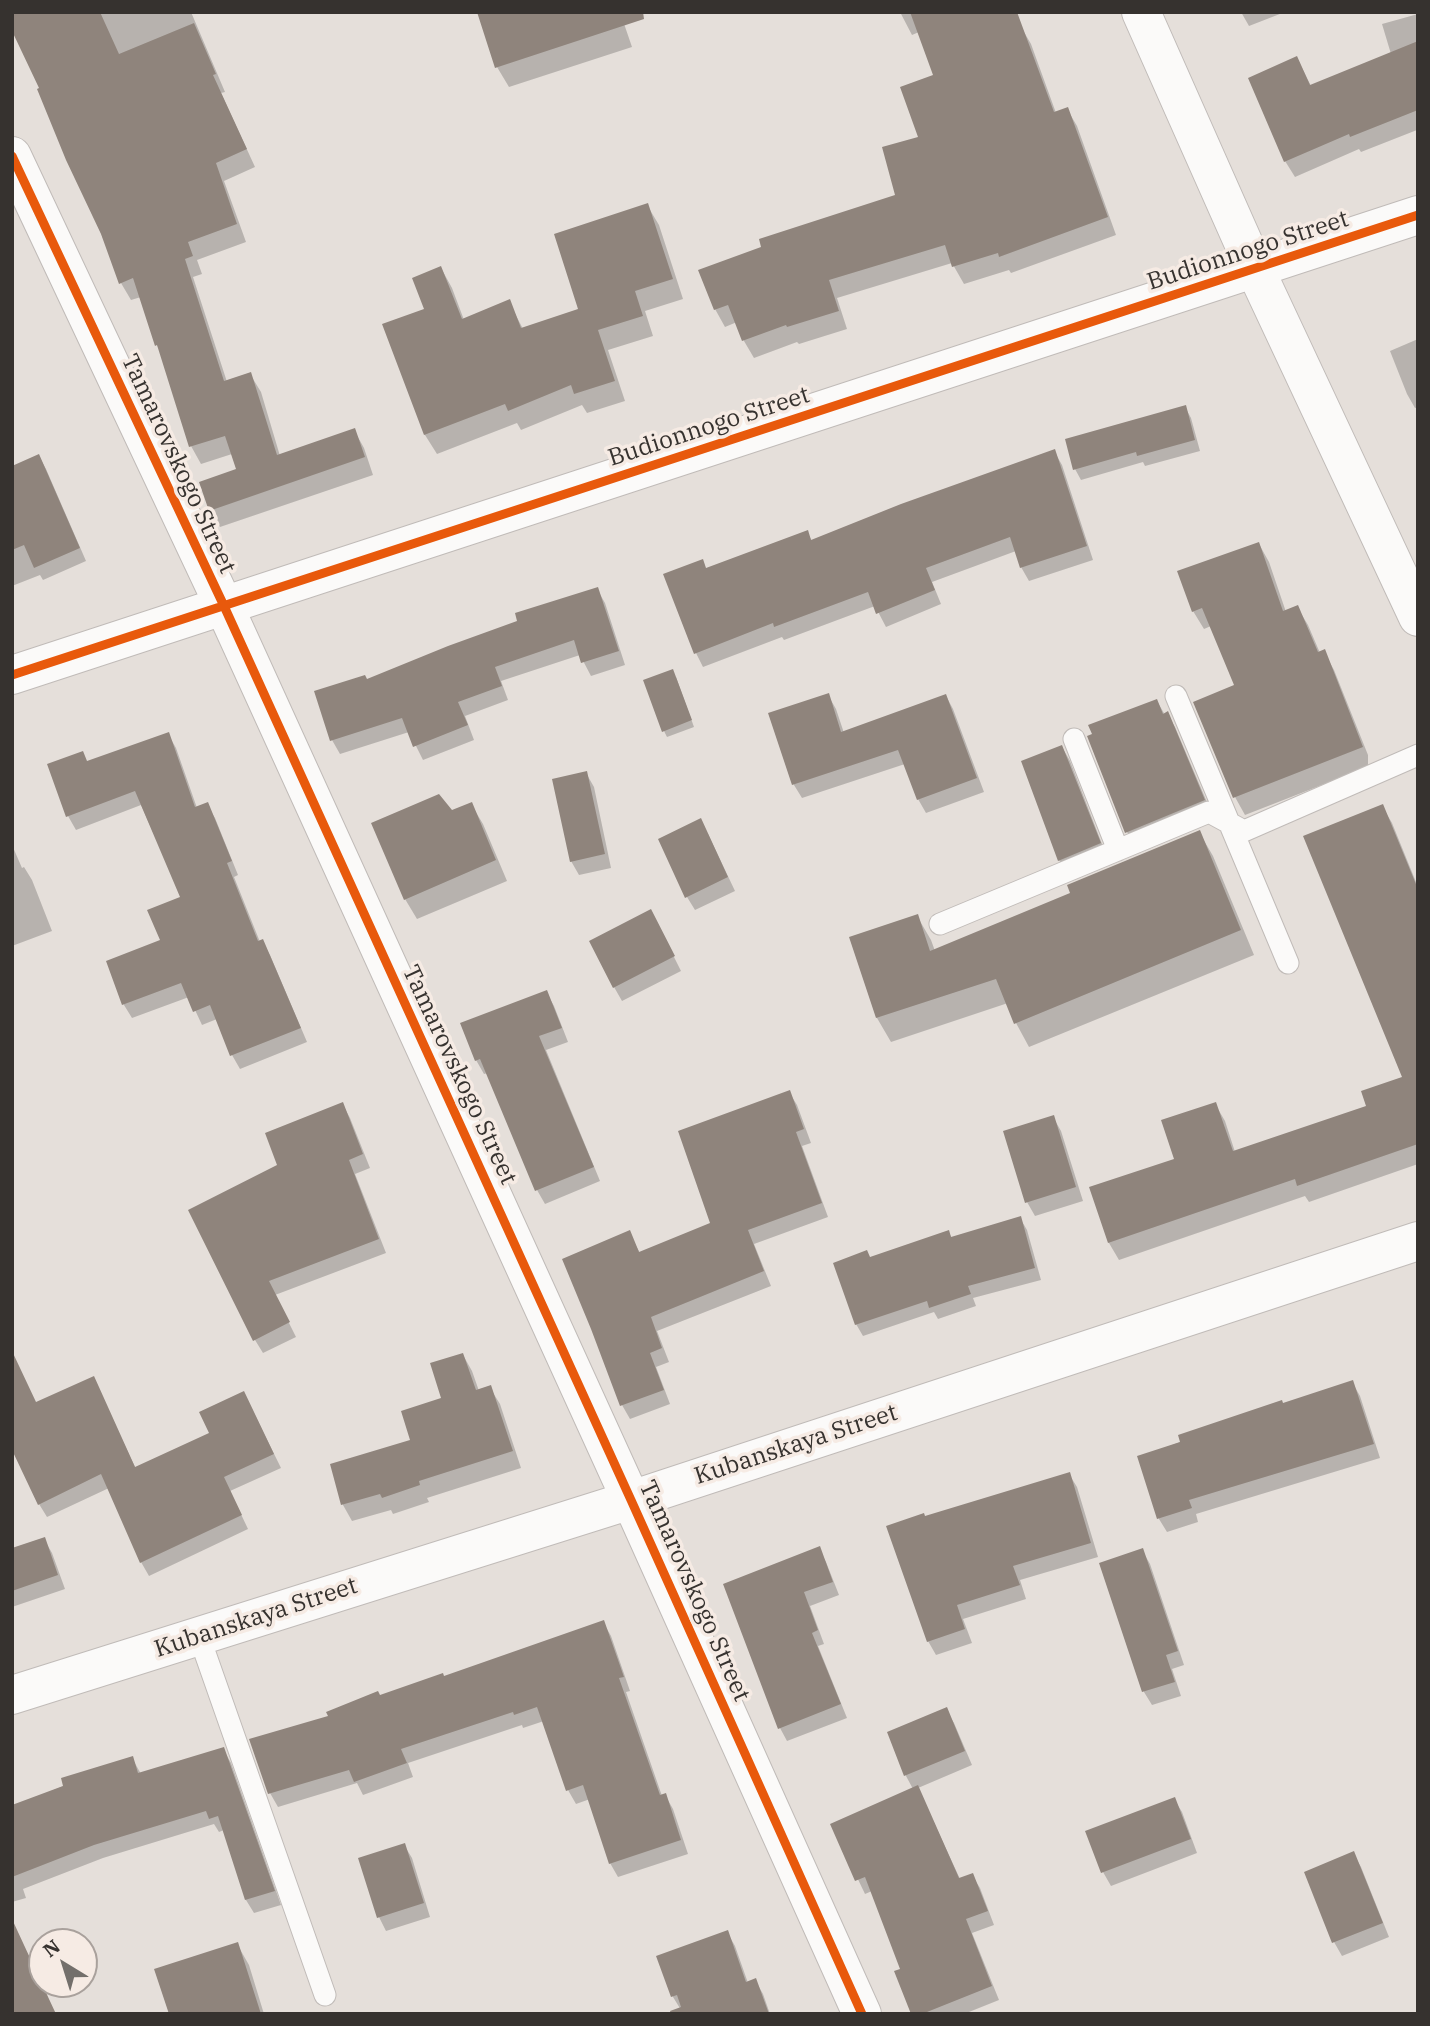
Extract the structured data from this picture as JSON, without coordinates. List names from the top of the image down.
{
  "streets": {
    "street": ["Budionnogo Street", "Tamarovskogo Street", "Kubanskaya Street"]
  },
  "crossings": [
    ["Budionnogo Street", "Tamarovskogo Street"],
    ["Tamarovskogo Street", "Kubanskaya Street"]
  ],
  "north": "top left"
}
